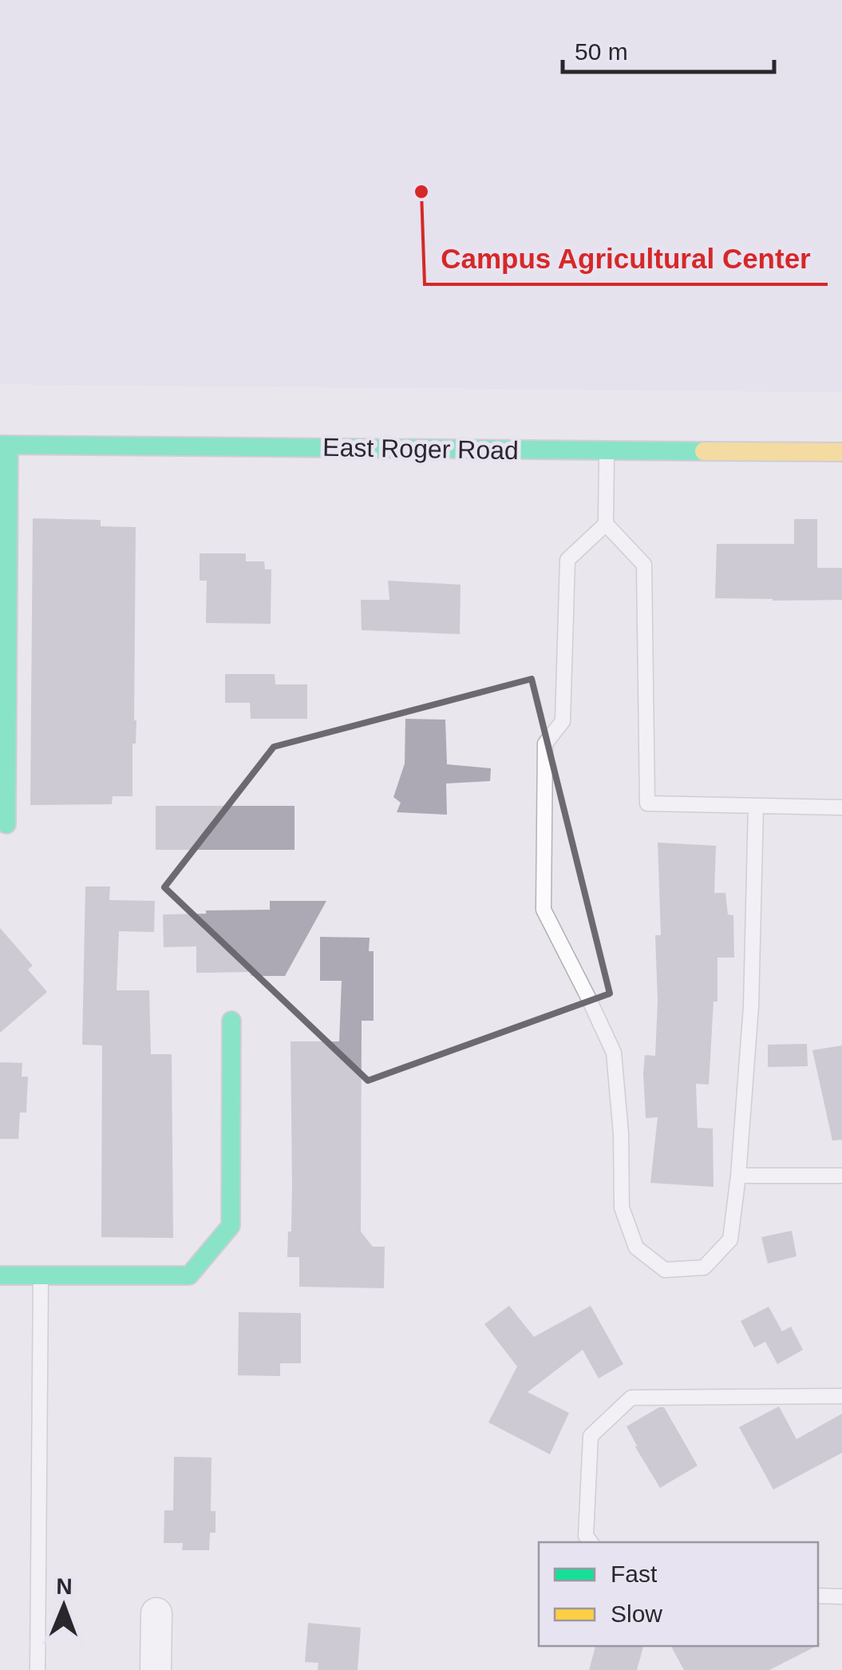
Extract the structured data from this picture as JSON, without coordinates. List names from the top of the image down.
{
  "streets": {
    "street": ["East Roger Road"]
  },
  "places": ["Campus Agricultural Center"],
  "legend": ["Fast", "Slow"],
  "scale_bar": "50 m",
  "north": "top"
}
